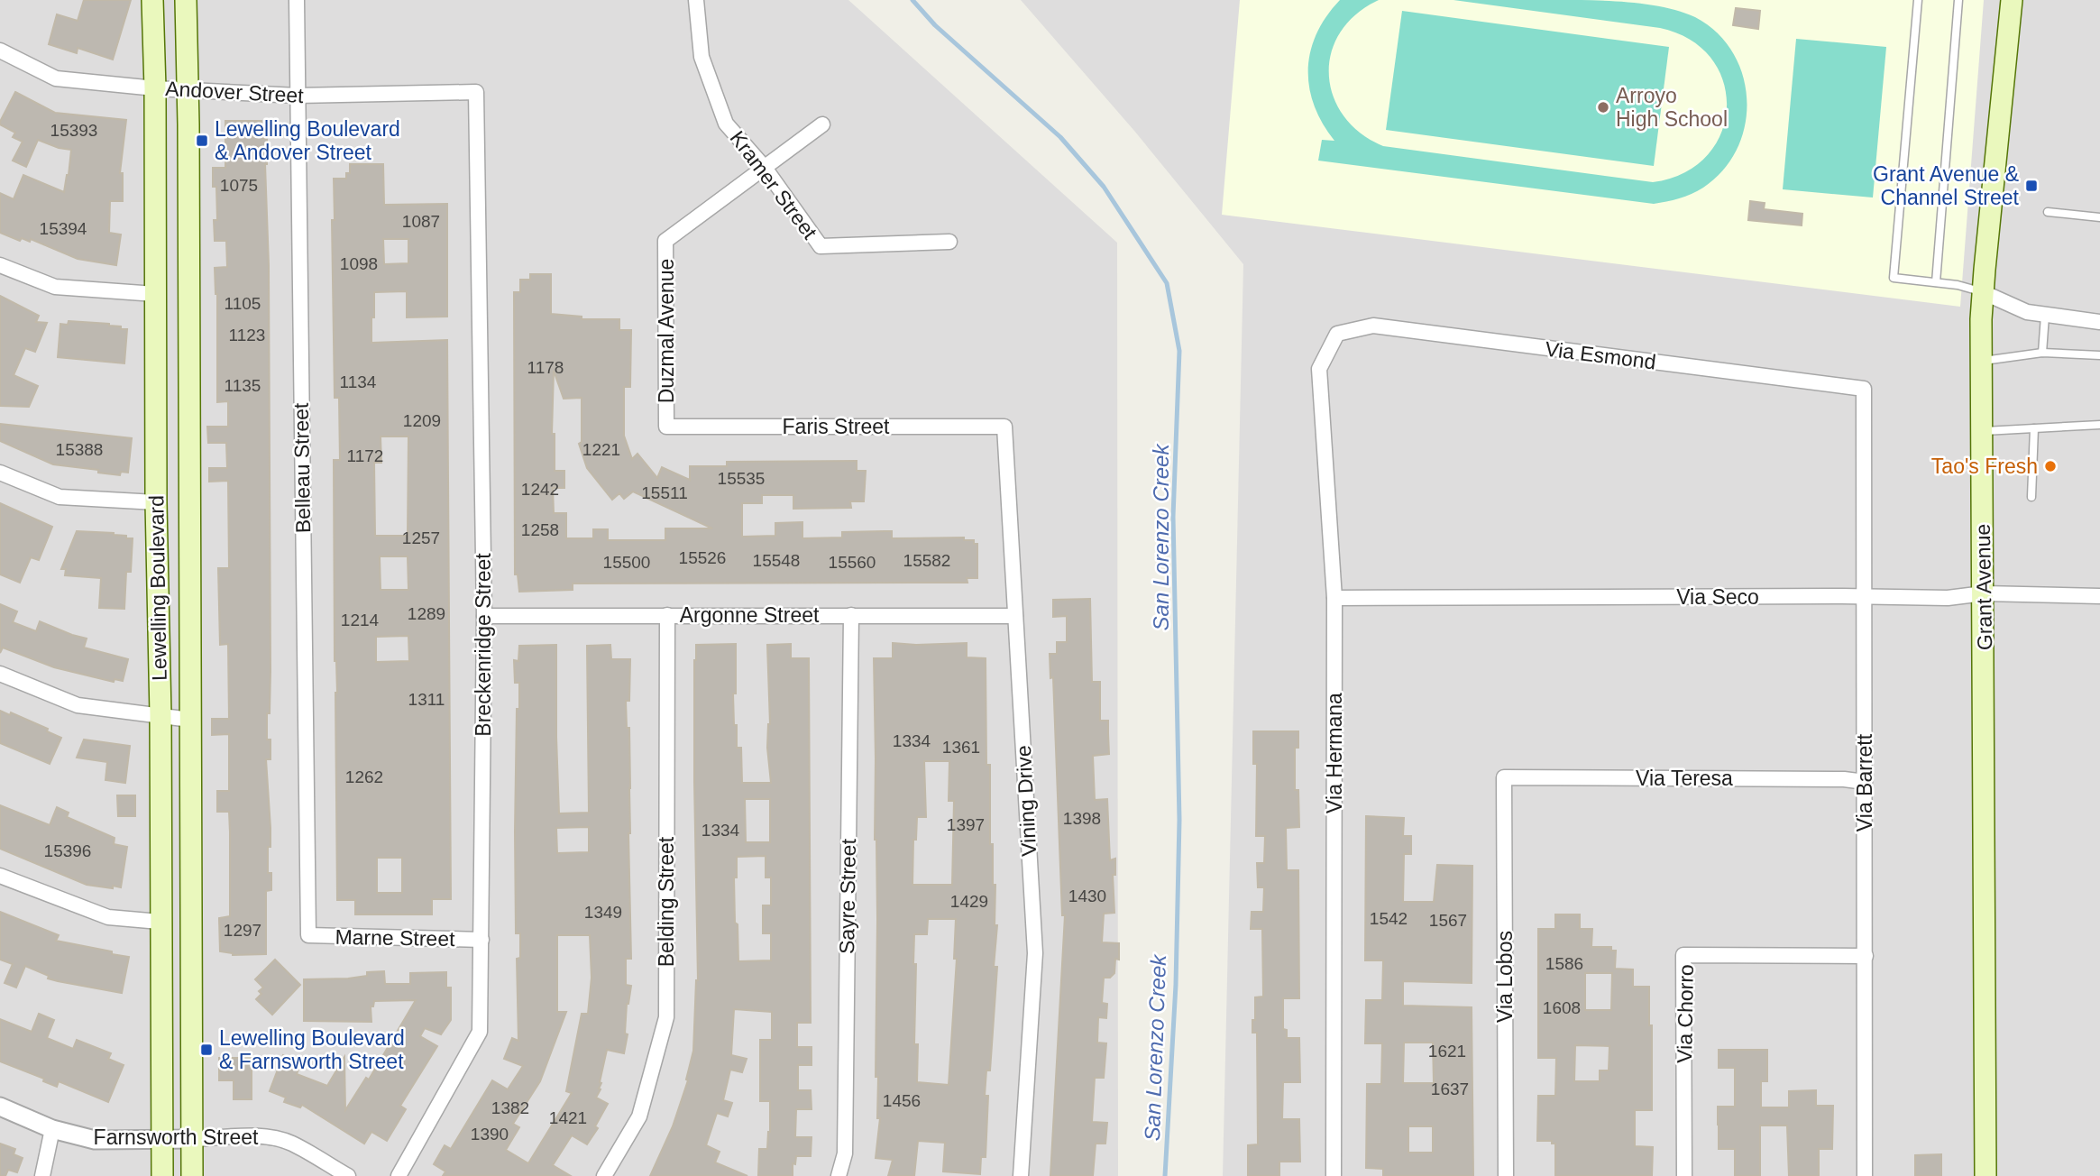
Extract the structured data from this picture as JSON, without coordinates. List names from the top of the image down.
{
  "streets": {
    "main road": ["Grant Avenue", "Lewelling Boulevard"],
    "street": [
      "Andover Street",
      "Kramer Street",
      "Duzmal Avenue",
      "Via Esmond",
      "Faris Street",
      "Belleau Street",
      "Via Seco",
      "Argonne Street",
      "Breckenridge Street",
      "Via Hermana",
      "Via Teresa",
      "Via Barrett",
      "Vining Drive",
      "Sayre Street",
      "Belding Street",
      "Marne Street",
      "Via Lobos",
      "Via Chorro",
      "Farnsworth Street"
    ]
  },
  "crossings": [
    ["Andover Street", "Belleau Street"],
    ["Andover Street", "Lewelling Boulevard"],
    ["Andover Street", "Breckenridge Street"],
    ["Kramer Street", "Duzmal Avenue"],
    ["Duzmal Avenue", "Faris Street"],
    ["Via Esmond", "Via Hermana"],
    ["Via Esmond", "Via Barrett"],
    ["Faris Street", "Vining Drive"],
    ["Belleau Street", "Marne Street"],
    ["Grant Avenue", "Via Seco"],
    ["Lewelling Boulevard", "Farnsworth Street"],
    ["Via Seco", "Via Hermana"],
    ["Via Seco", "Via Barrett"],
    ["Argonne Street", "Breckenridge Street"],
    ["Argonne Street", "Vining Drive"],
    ["Argonne Street", "Sayre Street"],
    ["Argonne Street", "Belding Street"],
    ["Breckenridge Street", "Marne Street"],
    ["Via Teresa", "Via Barrett"],
    ["Via Teresa", "Via Lobos"],
    ["Via Barrett", "Via Chorro"]
  ],
  "water": ["San Lorenzo Creek"],
  "places": {
    "other": ["Arroyo High School", "Tao's Fresh"],
    "transit": ["Lewelling Boulevard & Andover Street", "Grant Avenue & Channel Street", "Lewelling Boulevard & Farnsworth Street"]
  },
  "house_numbers": [
    "15393",
    "1075",
    "1087",
    "15394",
    "1098",
    "1105",
    "1123",
    "1178",
    "1134",
    "1135",
    "1209",
    "15388",
    "1221",
    "1172",
    "15535",
    "1242",
    "15511",
    "1258",
    "1257",
    "15526",
    "15548",
    "15582",
    "15500",
    "15560",
    "1289",
    "1214",
    "1311",
    "1334",
    "1361",
    "1262",
    "1398",
    "1397",
    "1334",
    "15396",
    "1430",
    "1429",
    "1349",
    "1542",
    "1567",
    "1297",
    "1586",
    "1608",
    "1621",
    "1637",
    "1456",
    "1382",
    "1421",
    "1390"
  ]
}
